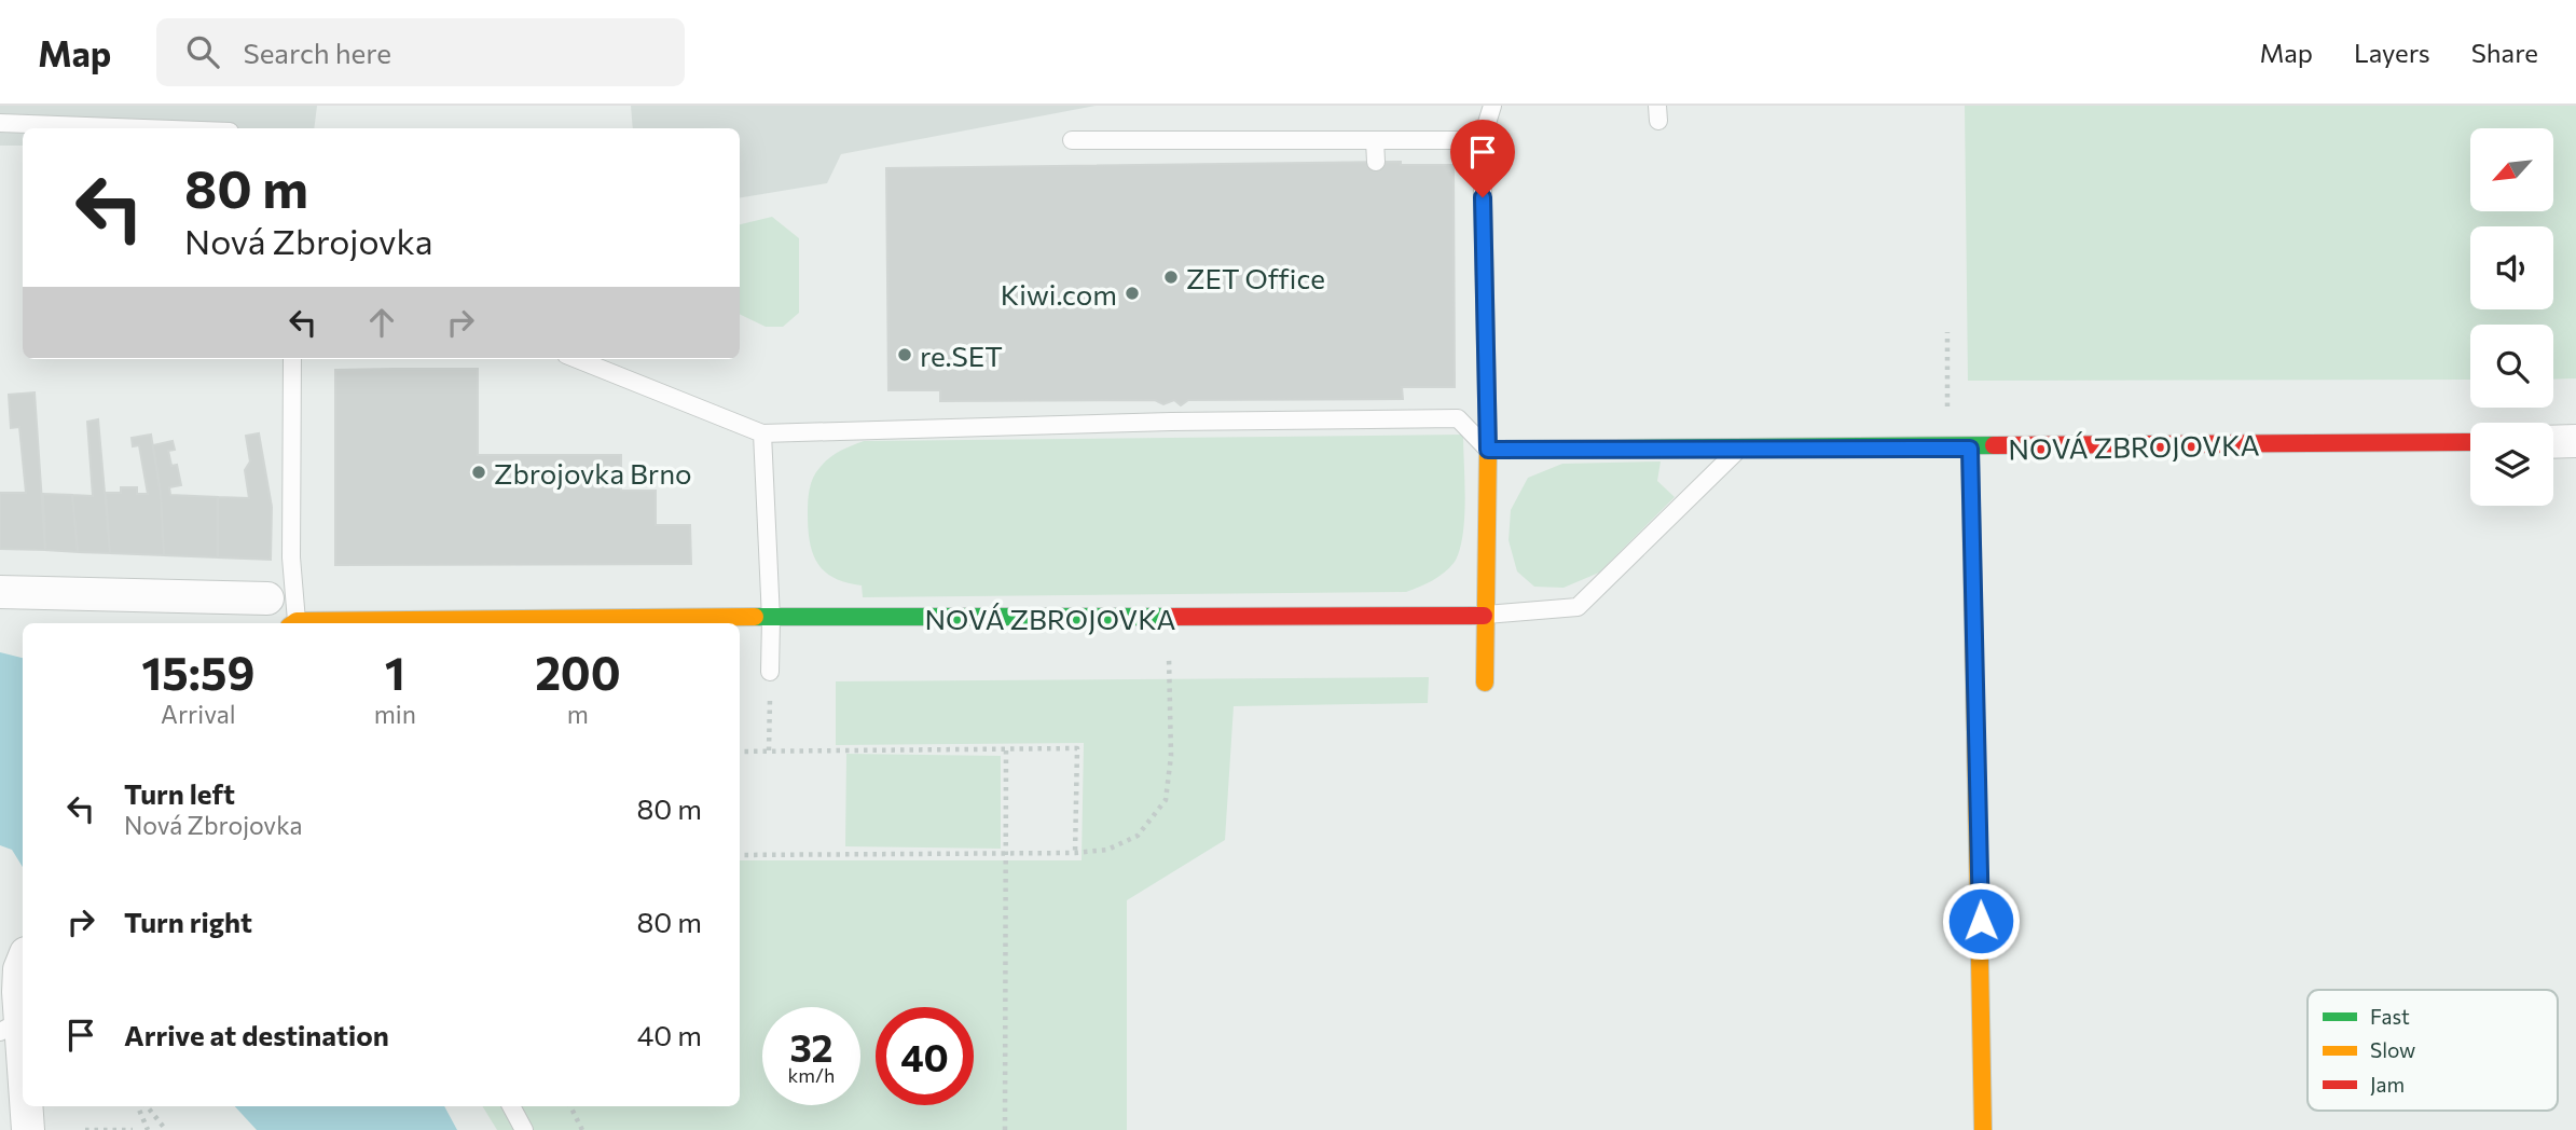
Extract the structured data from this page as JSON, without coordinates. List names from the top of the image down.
{
  "streets": {
    "street": ["NOVÁ ZBROJOVKA"]
  },
  "places": [
    "ZET Office",
    "Kiwi.com",
    "re.SET",
    "Zbrojovka Brno"
  ],
  "legend": ["Fast", "Slow", "Jam"],
  "north": "bottom left",
  "page": {
    "header": "Map",
    "search": "Search here",
    "nav": ["Map", "Layers", "Share"],
    "turn": ["80 m", "Nová Zbrojovka"],
    "eta": [
      "15:59",
      "Arrival",
      "1",
      "min",
      "200",
      "m"
    ],
    "list": [
      {
        "name": "Turn left",
        "note": "Nová Zbrojovka",
        "value": "80 m"
      },
      {
        "name": "Turn right",
        "value": "80 m"
      },
      {
        "name": "Arrive at destination",
        "value": "40 m"
      }
    ],
    "speed": "32 km/h",
    "limit": "40"
  }
}
